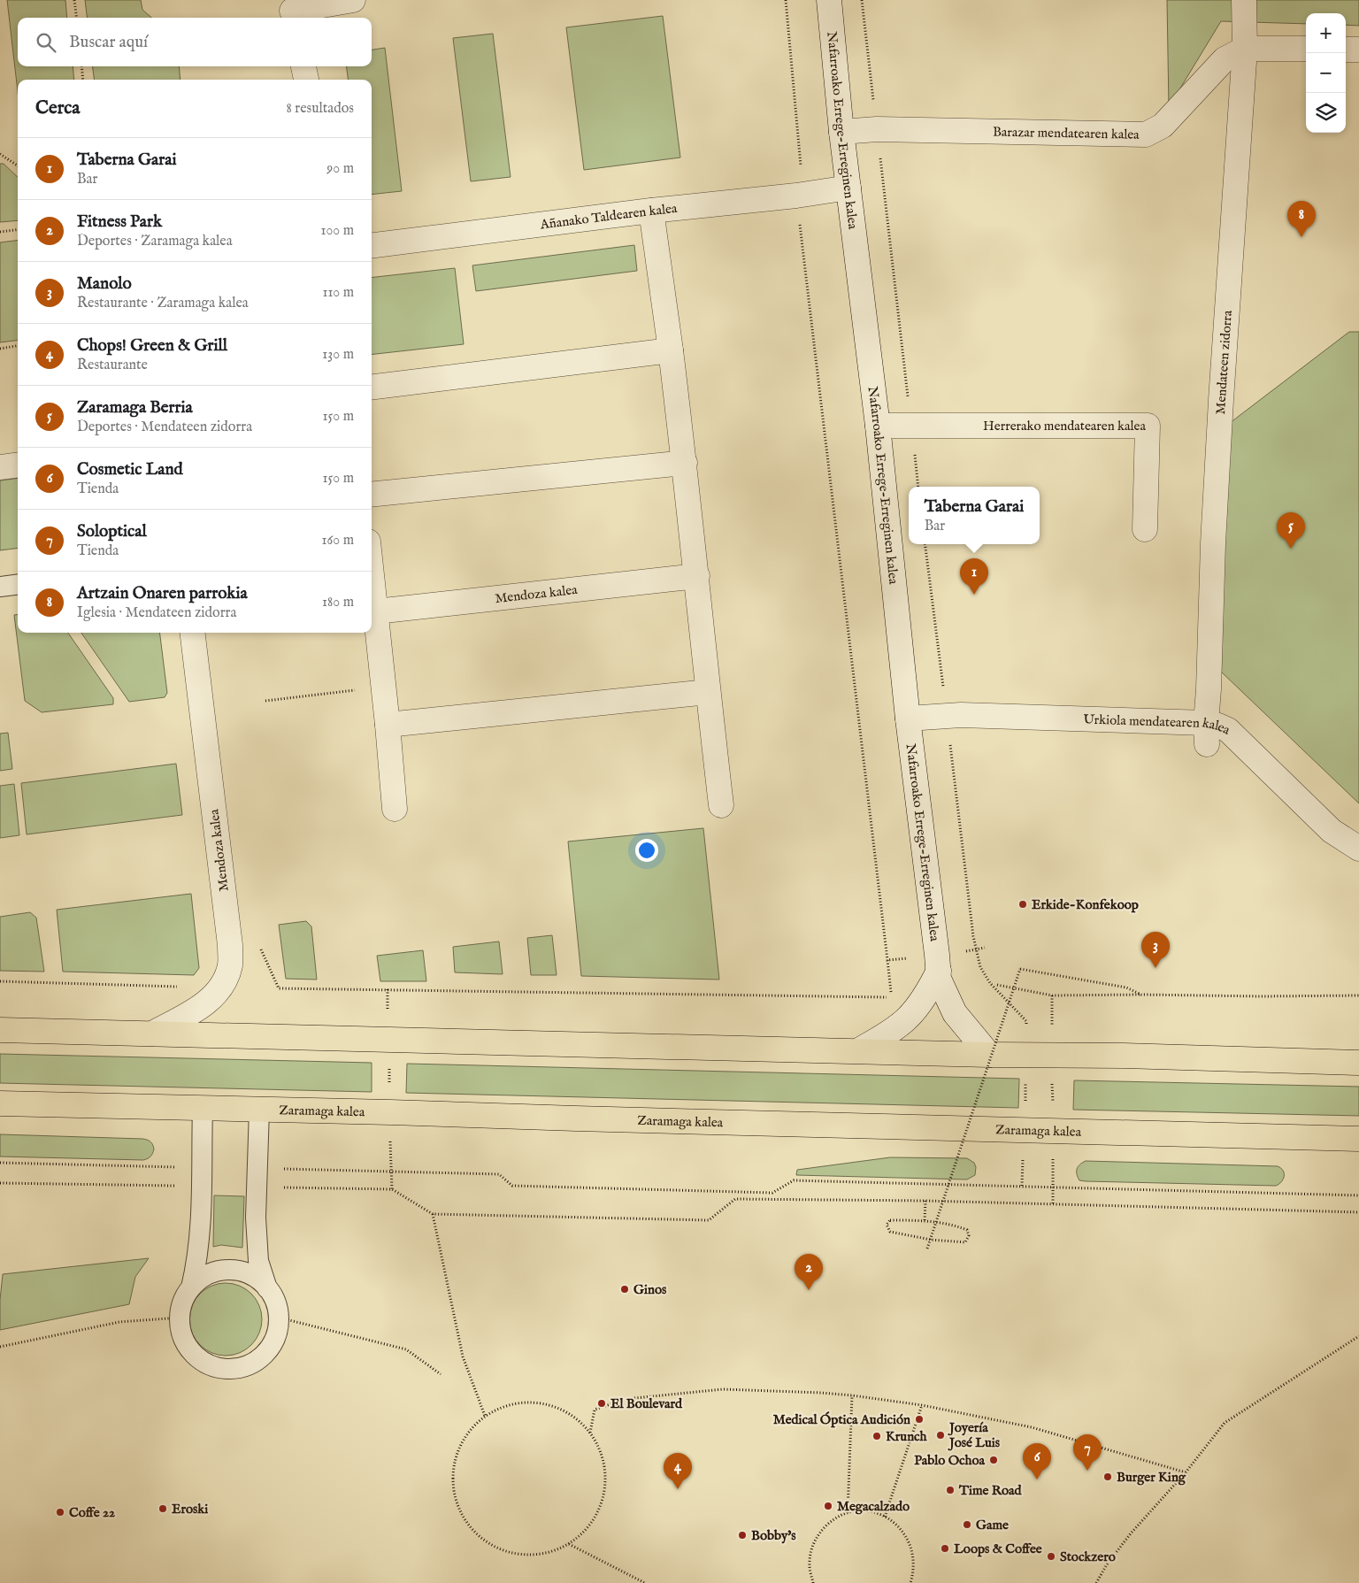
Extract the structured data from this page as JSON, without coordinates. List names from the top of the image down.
{
  "streets": {
    "main road": ["Zaramaga kalea"],
    "street": [
      "Nafarroako Errege-Erreginen kalea",
      "Barazar mendatearen kalea",
      "Añanako Taldearen kalea",
      "Mendateen zidorra",
      "Herrerako mendatearen kalea",
      "Mendoza kalea",
      "Urkiola mendatearen kalea"
    ]
  },
  "crossings": [
    ["Nafarroako Errege-Erreginen kalea", "Barazar mendatearen kalea"],
    ["Nafarroako Errege-Erreginen kalea", "Añanako Taldearen kalea"],
    ["Nafarroako Errege-Erreginen kalea", "Herrerako mendatearen kalea"],
    ["Nafarroako Errege-Erreginen kalea", "Urkiola mendatearen kalea"],
    ["Barazar mendatearen kalea", "Mendateen zidorra"],
    ["Mendateen zidorra", "Urkiola mendatearen kalea"]
  ],
  "places": [
    "Erkide-Konfekoop",
    "Ginos",
    "El Boulevard",
    "Medical Óptica Audición",
    "Joyería José Luis",
    "Krunch",
    "Pablo Ochoa",
    "Burger King",
    "Time Road",
    "Megacalzado",
    "Eroski",
    "Coffe 22",
    "Game",
    "Bobby's",
    "Loops & Coffee",
    "Stockzero"
  ],
  "page": {
    "map_buttons": ["+", "−"],
    "search": "Buscar aquí",
    "heading": ["Cerca", "8 resultados"],
    "list": [
      {
        "mark": "1",
        "name": "Taberna Garai",
        "note": "Bar",
        "value": "90 m"
      },
      {
        "mark": "2",
        "name": "Fitness Park",
        "note": "Deportes · Zaramaga kalea",
        "value": "100 m"
      },
      {
        "mark": "3",
        "name": "Manolo",
        "note": "Restaurante · Zaramaga kalea",
        "value": "110 m"
      },
      {
        "mark": "4",
        "name": "Chops! Green & Grill",
        "note": "Restaurante",
        "value": "130 m"
      },
      {
        "mark": "5",
        "name": "Zaramaga Berria",
        "note": "Deportes · Mendateen zidorra",
        "value": "150 m"
      },
      {
        "mark": "6",
        "name": "Cosmetic Land",
        "note": "Tienda",
        "value": "150 m"
      },
      {
        "mark": "7",
        "name": "Soloptical",
        "note": "Tienda",
        "value": "160 m"
      },
      {
        "mark": "8",
        "name": "Artzain Onaren parrokia",
        "note": "Iglesia · Mendateen zidorra",
        "value": "180 m"
      }
    ],
    "pins": [
      "8",
      "5",
      "1",
      "3",
      "2",
      "7",
      "6",
      "4"
    ],
    "popup": ["Taberna Garai", "Bar"]
  }
}
